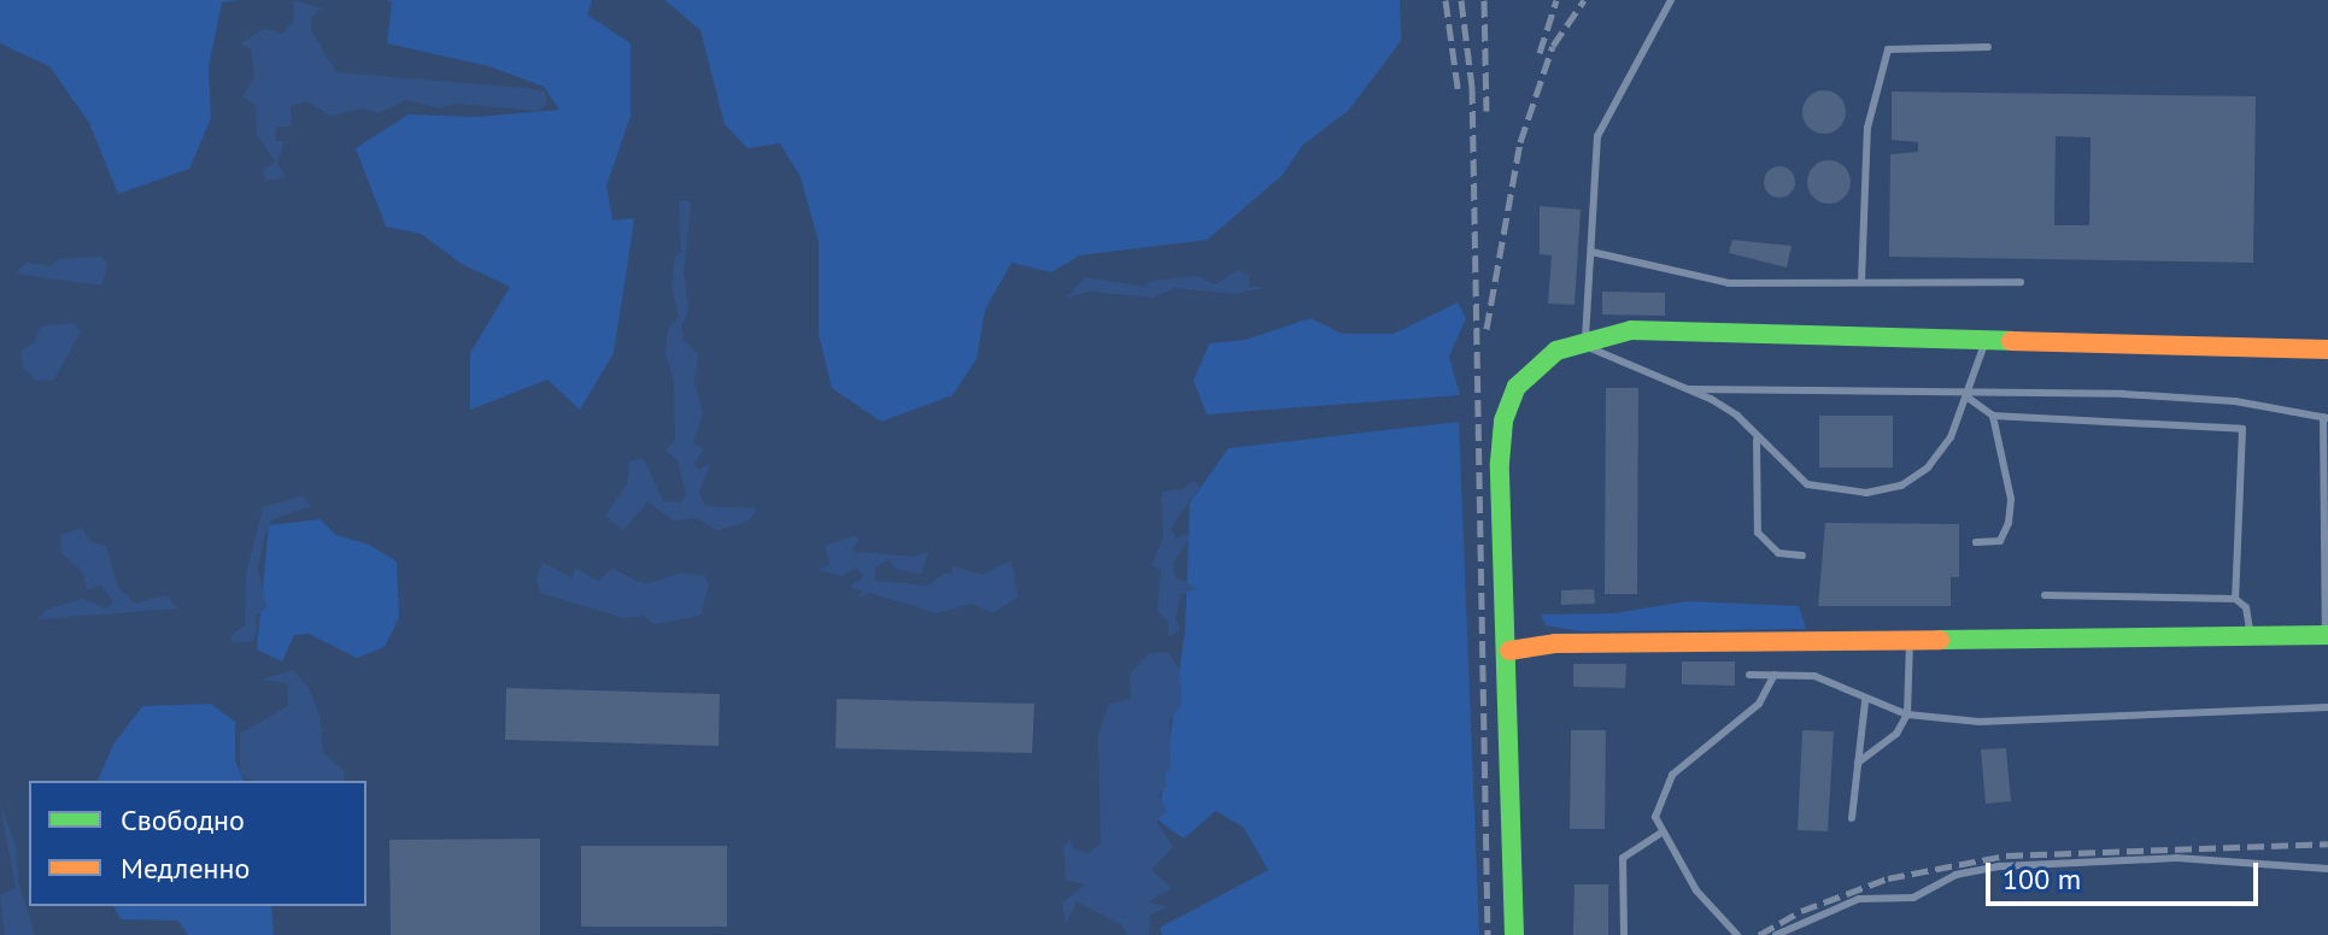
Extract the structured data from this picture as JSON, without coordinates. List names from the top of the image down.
{
  "legend": ["Свободно", "Медленно"],
  "scale_bar": "100 m"
}
